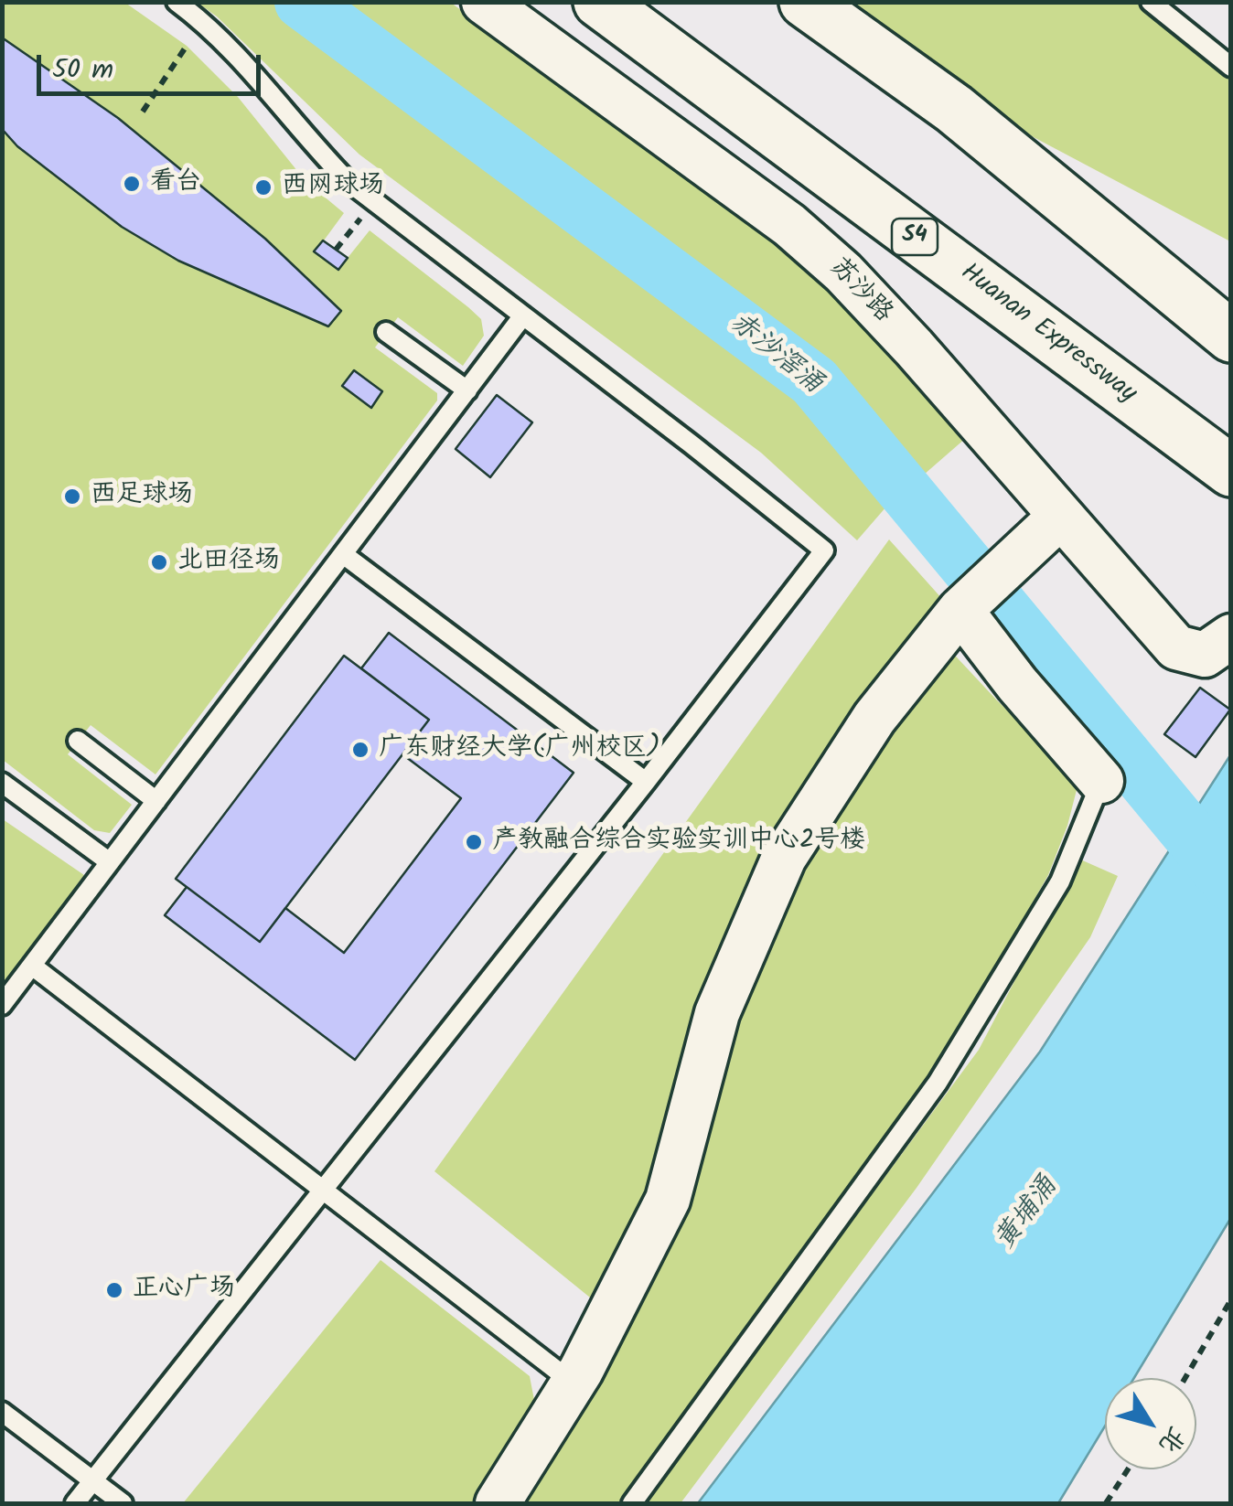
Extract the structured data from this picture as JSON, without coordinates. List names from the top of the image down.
{
  "streets": {
    "highway": ["S4", "Huanan Expressway"],
    "street": ["苏沙路"]
  },
  "water": ["赤沙滘涌", "黄埔涌"],
  "places": [
    "看台",
    "西网球场",
    "西足球场",
    "北田径场",
    "广东财经大学(广州校区)",
    "产教融合综合实验实训中心2号楼",
    "正心广场"
  ],
  "scale_bar": "50 m",
  "north": "bottom right"
}
